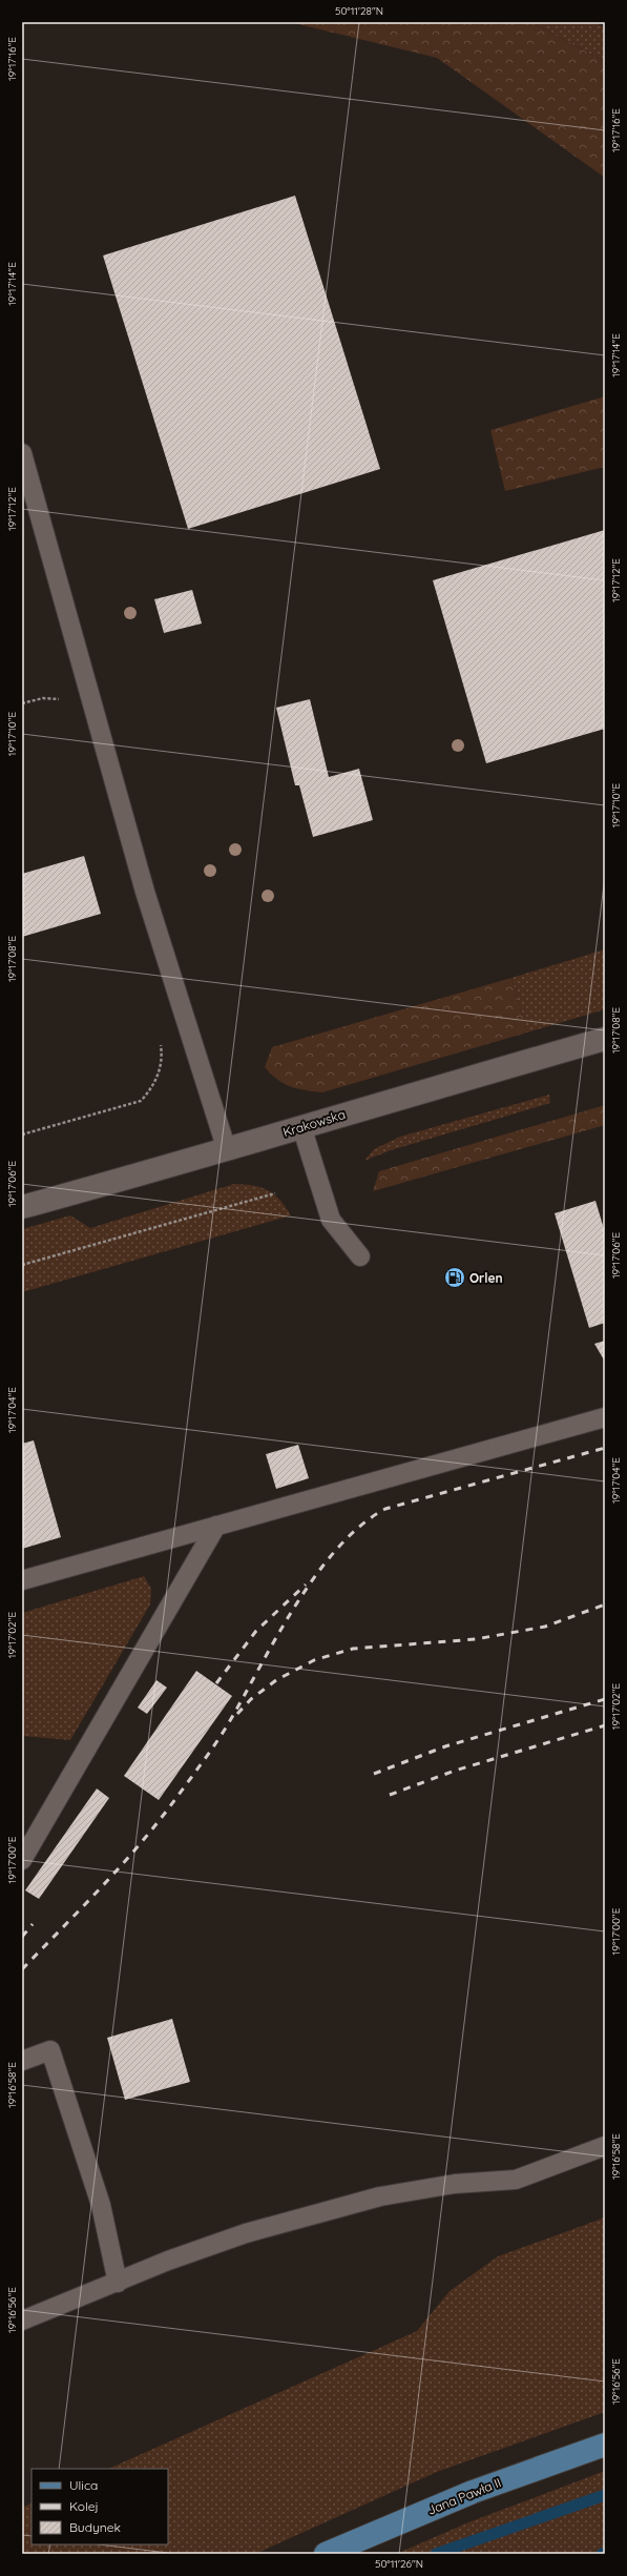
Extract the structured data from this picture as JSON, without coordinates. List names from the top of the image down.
{
  "streets": {
    "main road": ["Jana Pawła II"],
    "street": ["Krakowska"]
  },
  "places": {
    "fuel station": ["Orlen"]
  },
  "legend": ["Ulica", "Kolej", "Budynek"],
  "coordinates": [
    "50°11'28\"N",
    "19°17'16\"E",
    "19°17'14\"E",
    "19°17'12\"E",
    "19°17'10\"E",
    "19°17'08\"E",
    "19°17'06\"E",
    "19°17'04\"E",
    "19°17'02\"E",
    "19°17'00\"E",
    "19°16'58\"E",
    "19°16'56\"E",
    "50°11'26\"N"
  ]
}
